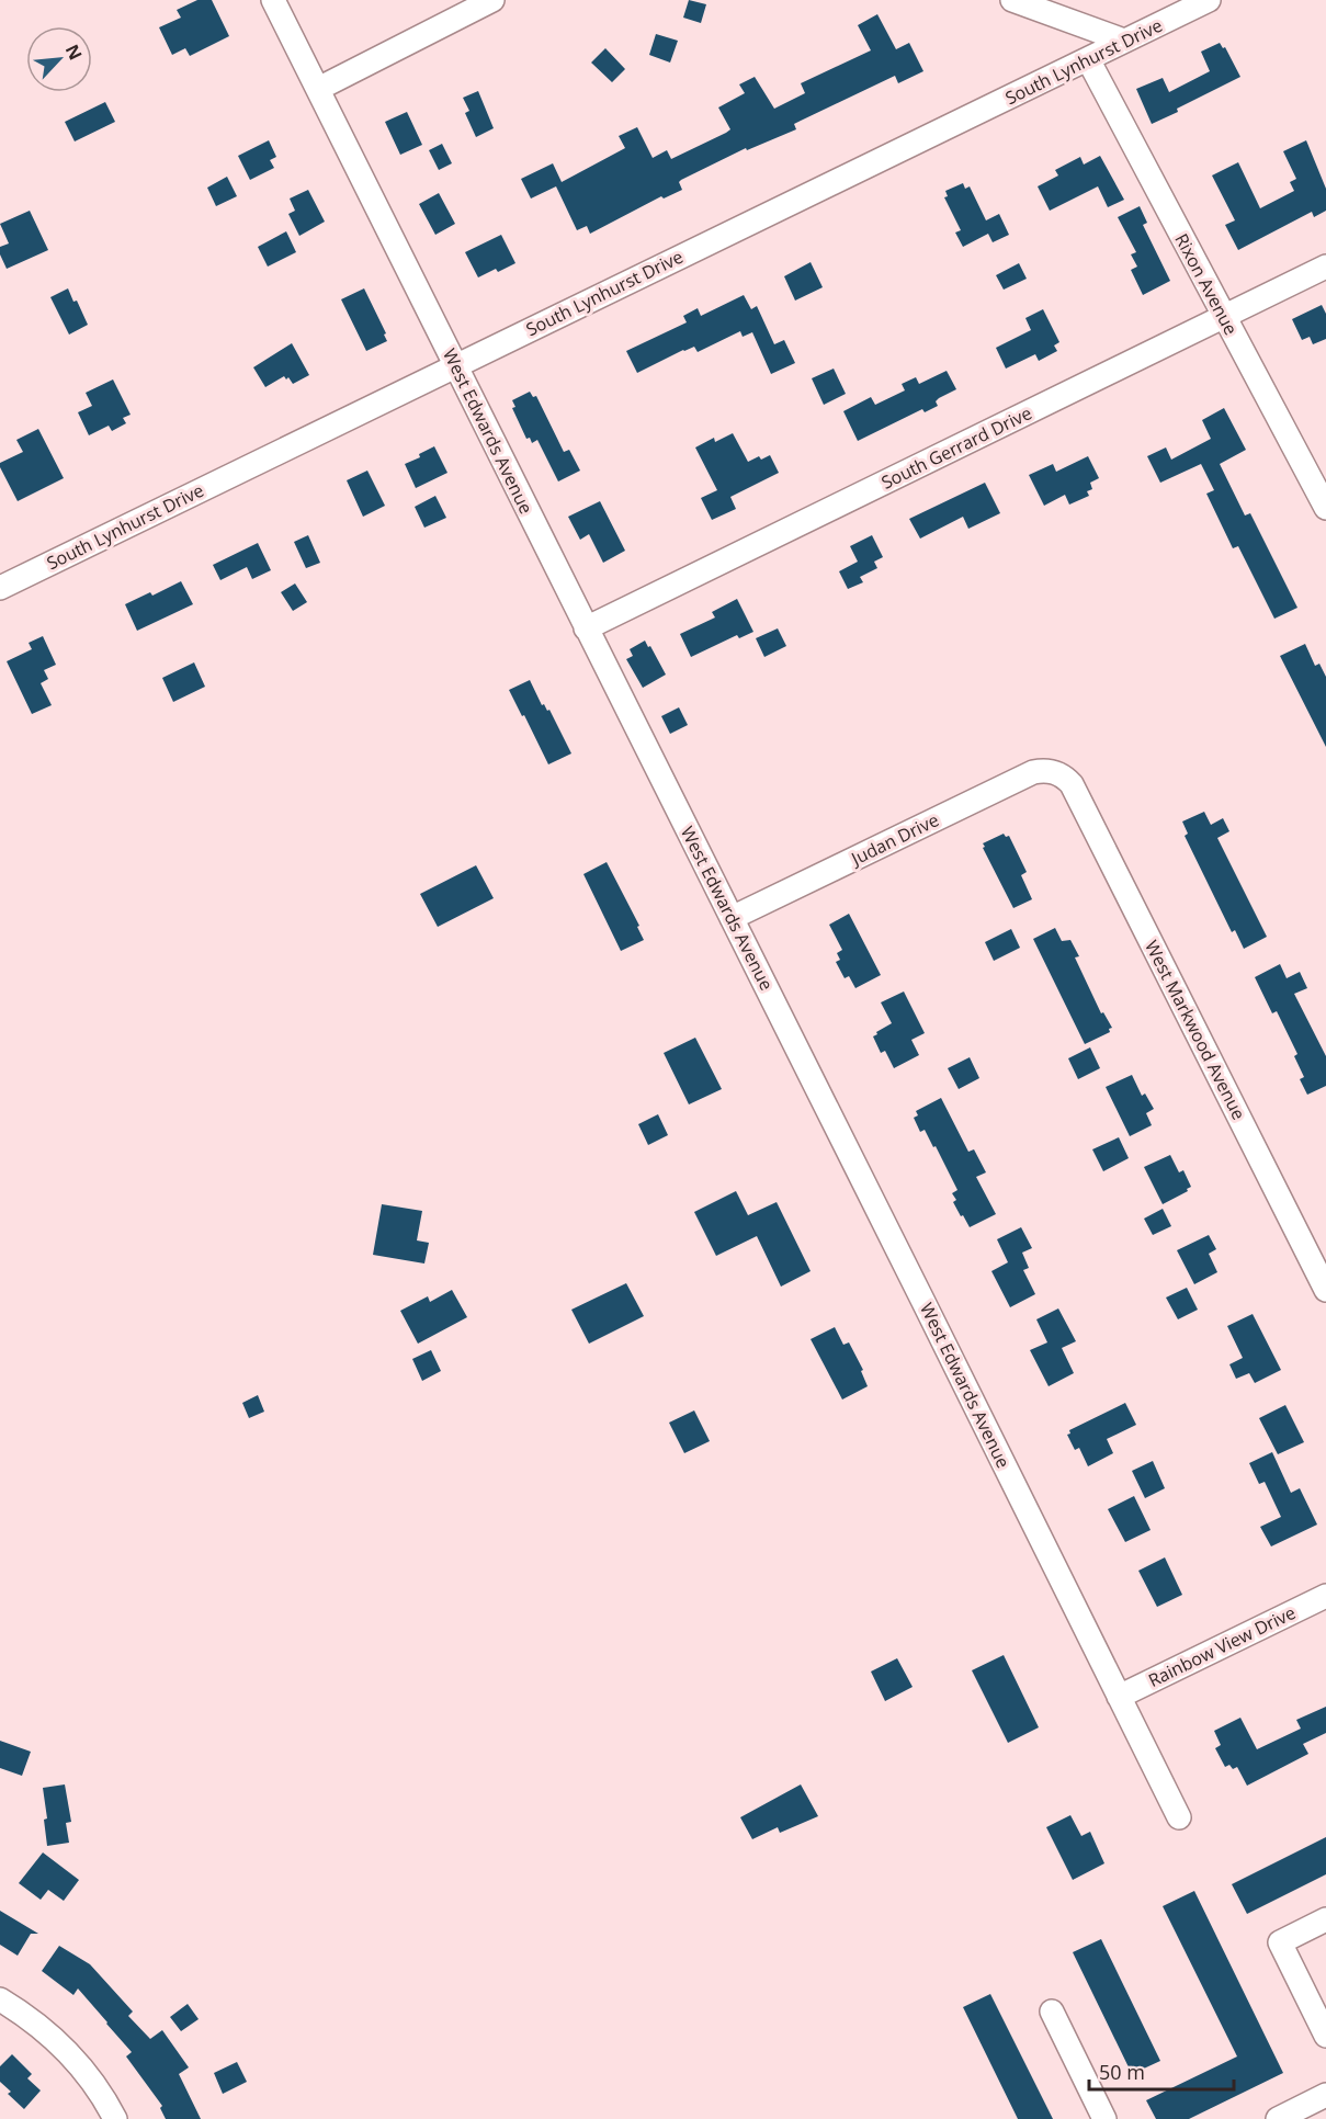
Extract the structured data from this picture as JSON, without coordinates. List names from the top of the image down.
{
  "streets": {
    "street": [
      "South Lynhurst Drive",
      "Rixon Avenue",
      "West Edwards Avenue",
      "South Gerrard Drive",
      "Judan Drive",
      "West Markwood Avenue",
      "Rainbow View Drive"
    ]
  },
  "crossings": [
    ["South Lynhurst Drive", "Rixon Avenue"],
    ["South Lynhurst Drive", "West Edwards Avenue"],
    ["Rixon Avenue", "South Gerrard Drive"],
    ["West Edwards Avenue", "South Gerrard Drive"],
    ["West Edwards Avenue", "Judan Drive"],
    ["West Edwards Avenue", "Rainbow View Drive"],
    ["Judan Drive", "West Markwood Avenue"]
  ],
  "scale_bar": "50 m",
  "north": "top right"
}
